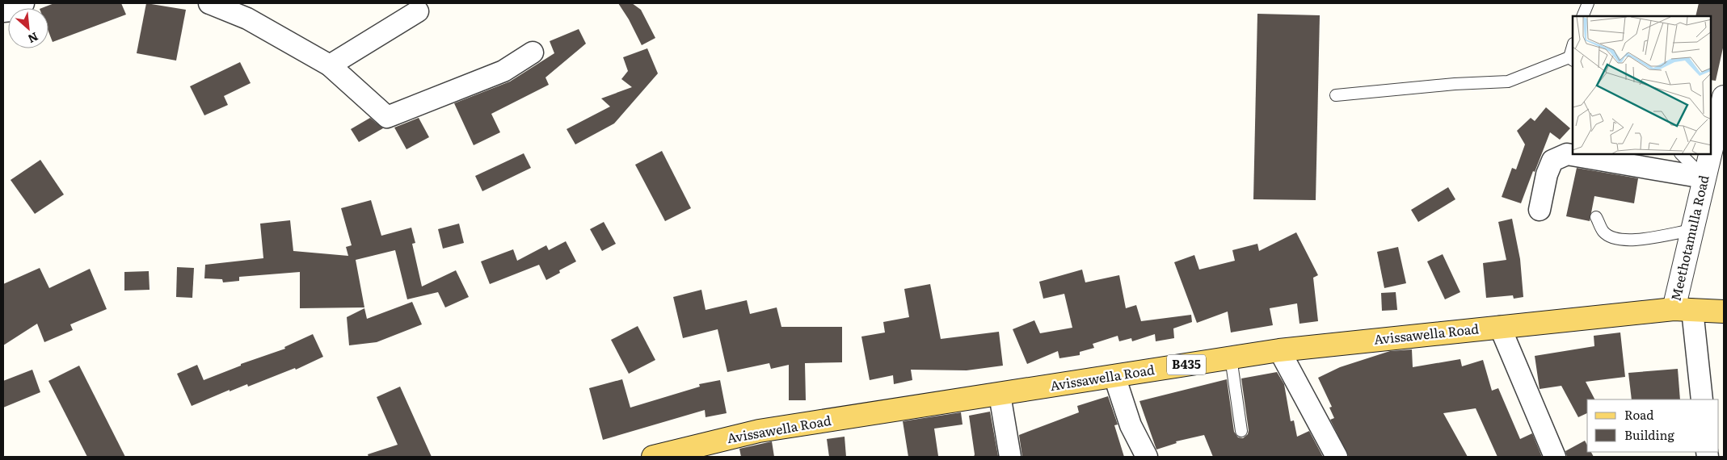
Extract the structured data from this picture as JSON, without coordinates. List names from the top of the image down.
{
  "streets": {
    "main road": ["Avissawella Road", "B435"],
    "street": ["Meethotamulla Road"]
  },
  "crossings": [
    ["Meethotamulla Road", "Avissawella Road"]
  ],
  "legend": ["Road", "Building"],
  "north": "bottom right"
}
